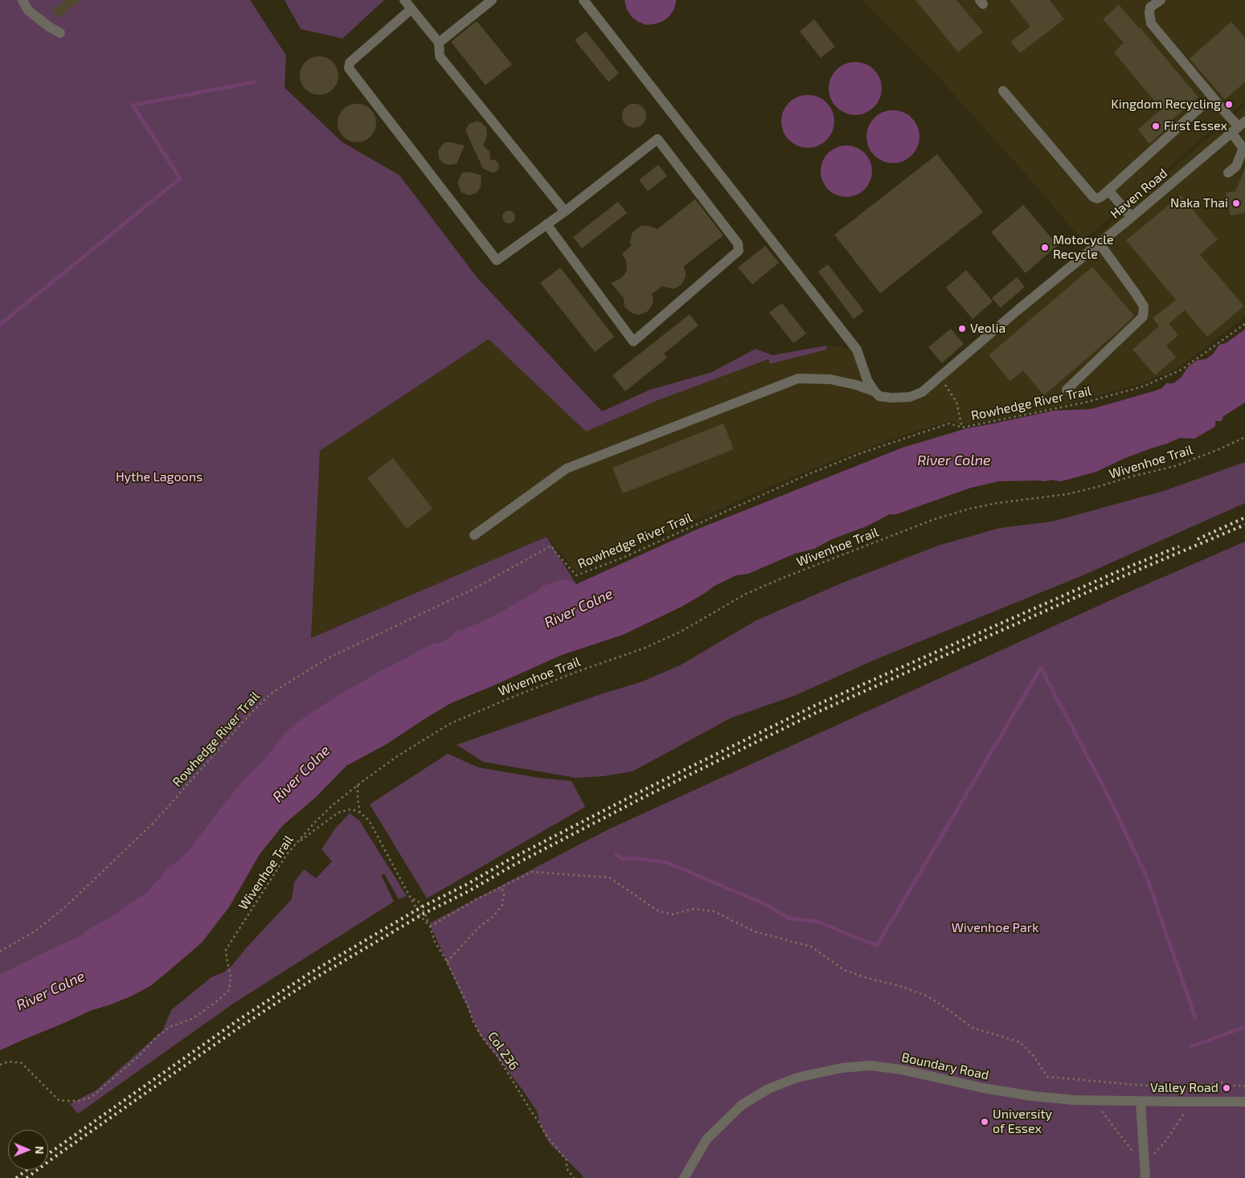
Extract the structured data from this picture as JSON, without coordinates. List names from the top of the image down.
{
  "streets": {
    "street": ["Haven Road", "Boundary Road"],
    "path": ["Rowhedge River Trail", "Wivenhoe Trail", "Col 236"]
  },
  "water": ["River Colne"],
  "parks": ["Hythe Lagoons", "Wivenhoe Park"],
  "places": [
    "Kingdom Recycling",
    "First Essex",
    "Naka Thai",
    "Motocycle Recycle",
    "Veolia",
    "Valley Road",
    "University of Essex"
  ],
  "north": "right"
}
